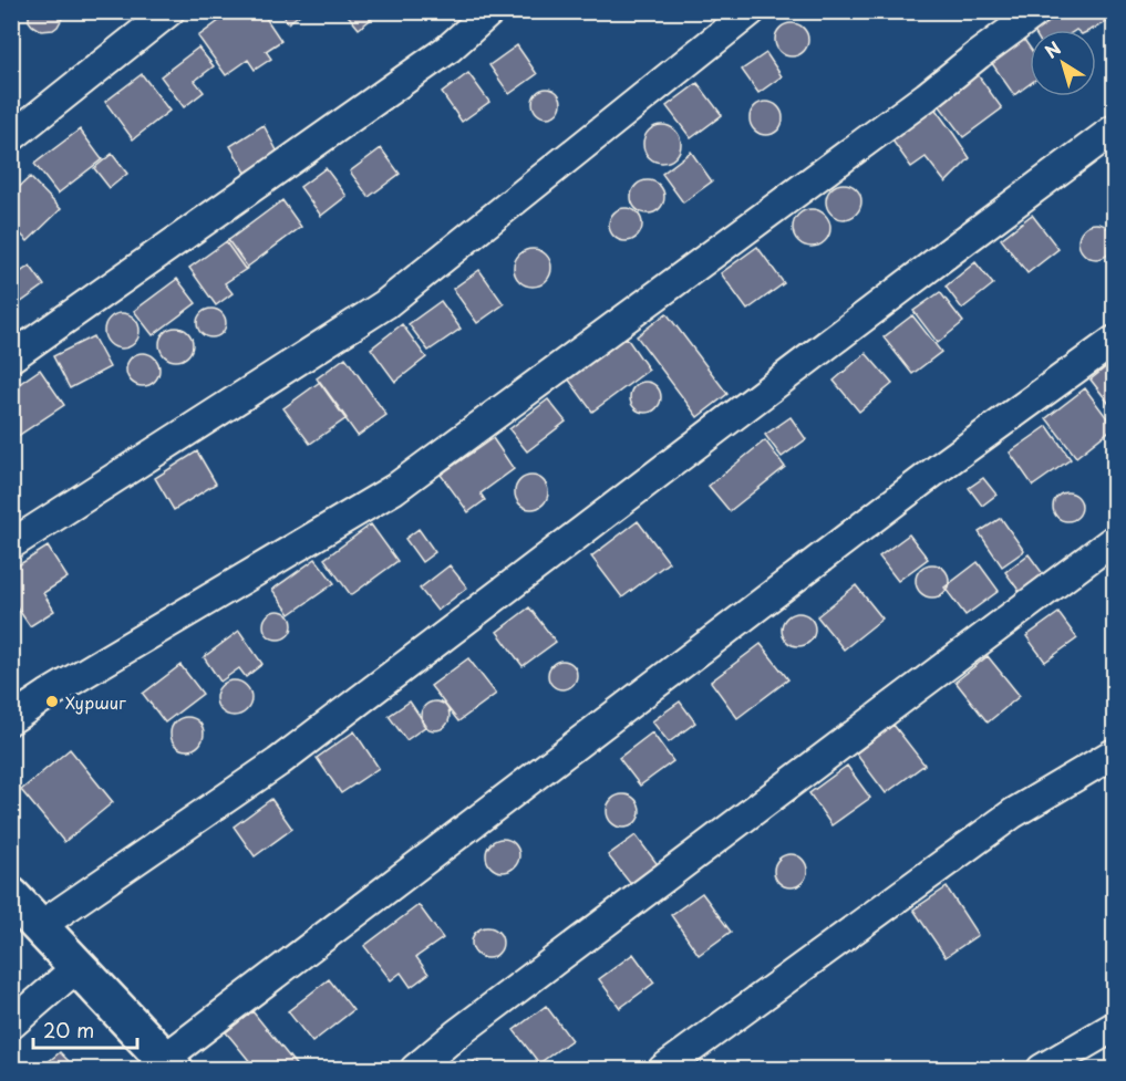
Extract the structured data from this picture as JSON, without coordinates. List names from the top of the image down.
{
  "places": ["Хуршиг"],
  "scale_bar": "20 m",
  "north": "top left"
}
